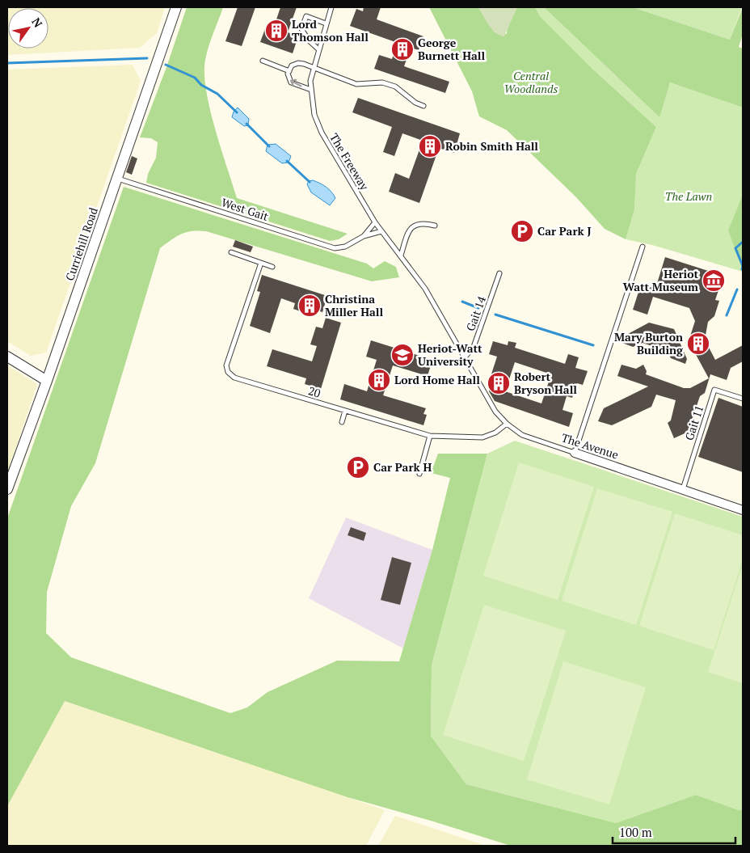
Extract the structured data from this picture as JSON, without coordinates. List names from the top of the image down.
{
  "streets": {
    "street": ["Curriehill Road", "The Avenue"],
    "lane": [
      "The Freeway",
      "West Gait",
      "Gait 14",
      "20",
      "Gait 11"
    ]
  },
  "crossings": [
    ["The Freeway", "West Gait"],
    ["West Gait", "Curriehill Road"],
    ["Gait 14", "The Avenue"],
    ["20", "The Avenue"],
    ["Gait 11", "The Avenue"]
  ],
  "parks": ["Central Woodlands", "The Lawn"],
  "places": {
    "building": [
      "Lord Thomson Hall",
      "George Burnett Hall",
      "Robin Smith Hall",
      "Christina Miller Hall",
      "Mary Burton Building",
      "Lord Home Hall",
      "Robert Bryson Hall"
    ],
    "parking": ["Car Park J", "Car Park H"],
    "museum": ["Heriot Watt Museum"],
    "school or university": ["Heriot-Watt University"]
  },
  "scale_bar": "100 m",
  "north": "top right"
}
